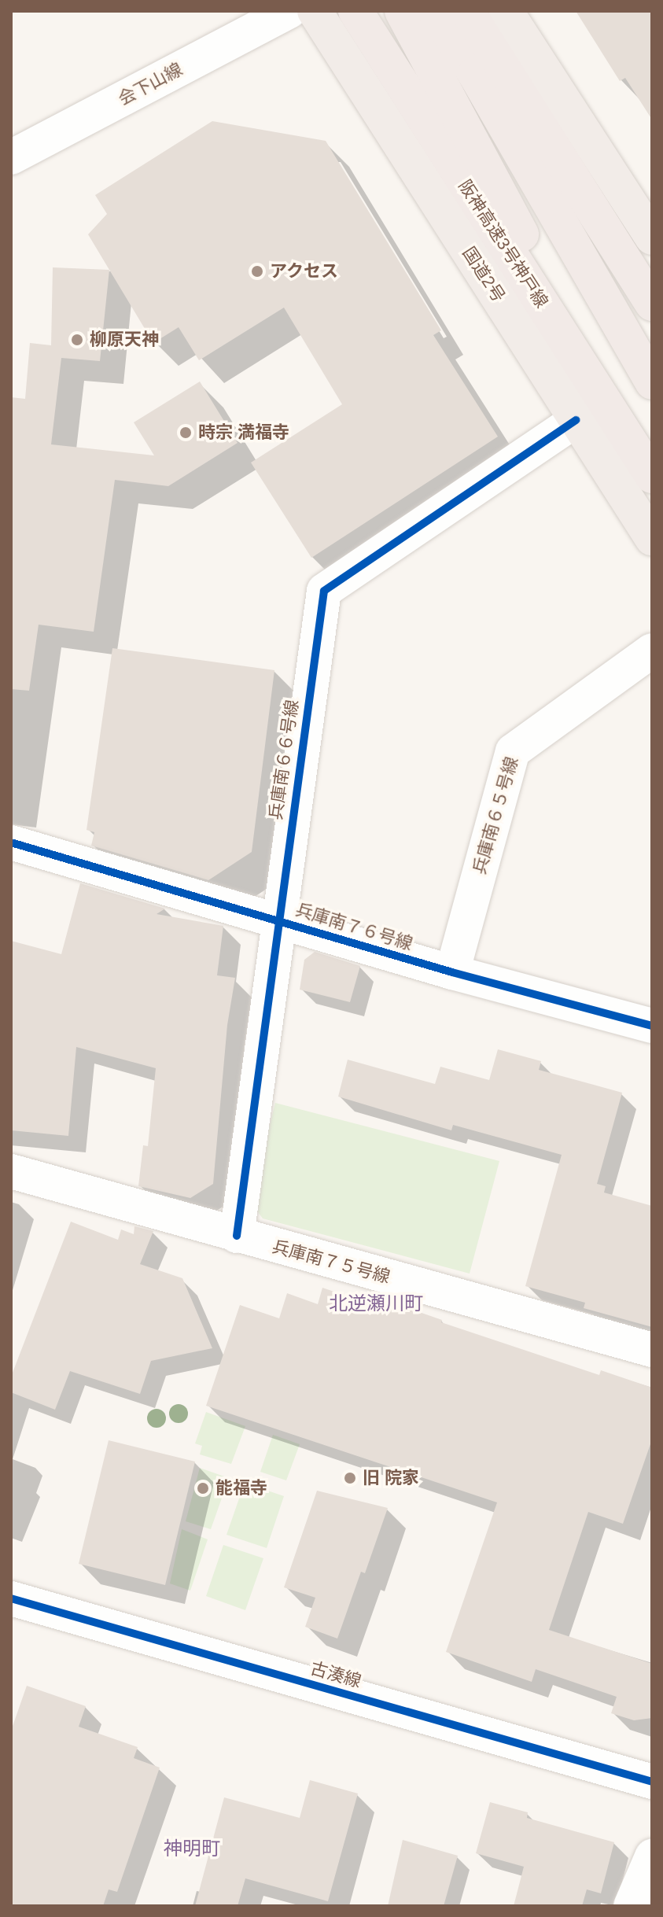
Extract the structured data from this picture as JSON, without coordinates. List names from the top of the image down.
{
  "streets": {
    "highway": ["阪神高速3号神戸線", "国道2号"],
    "street": [
      "会下山線",
      "兵庫南６６号線",
      "兵庫南６５号線",
      "兵庫南７６号線",
      "兵庫南７５号線",
      "古湊線"
    ]
  },
  "crossings": [
    ["国道2号", "兵庫南６６号線"],
    ["兵庫南６６号線", "兵庫南７６号線"],
    ["兵庫南６６号線", "兵庫南７５号線"],
    ["兵庫南６５号線", "兵庫南７６号線"]
  ],
  "districts": ["北逆瀬川町", "神明町"],
  "places": [
    "アクセス",
    "柳原天神",
    "時宗 満福寺",
    "旧 院家",
    "能福寺"
  ]
}
